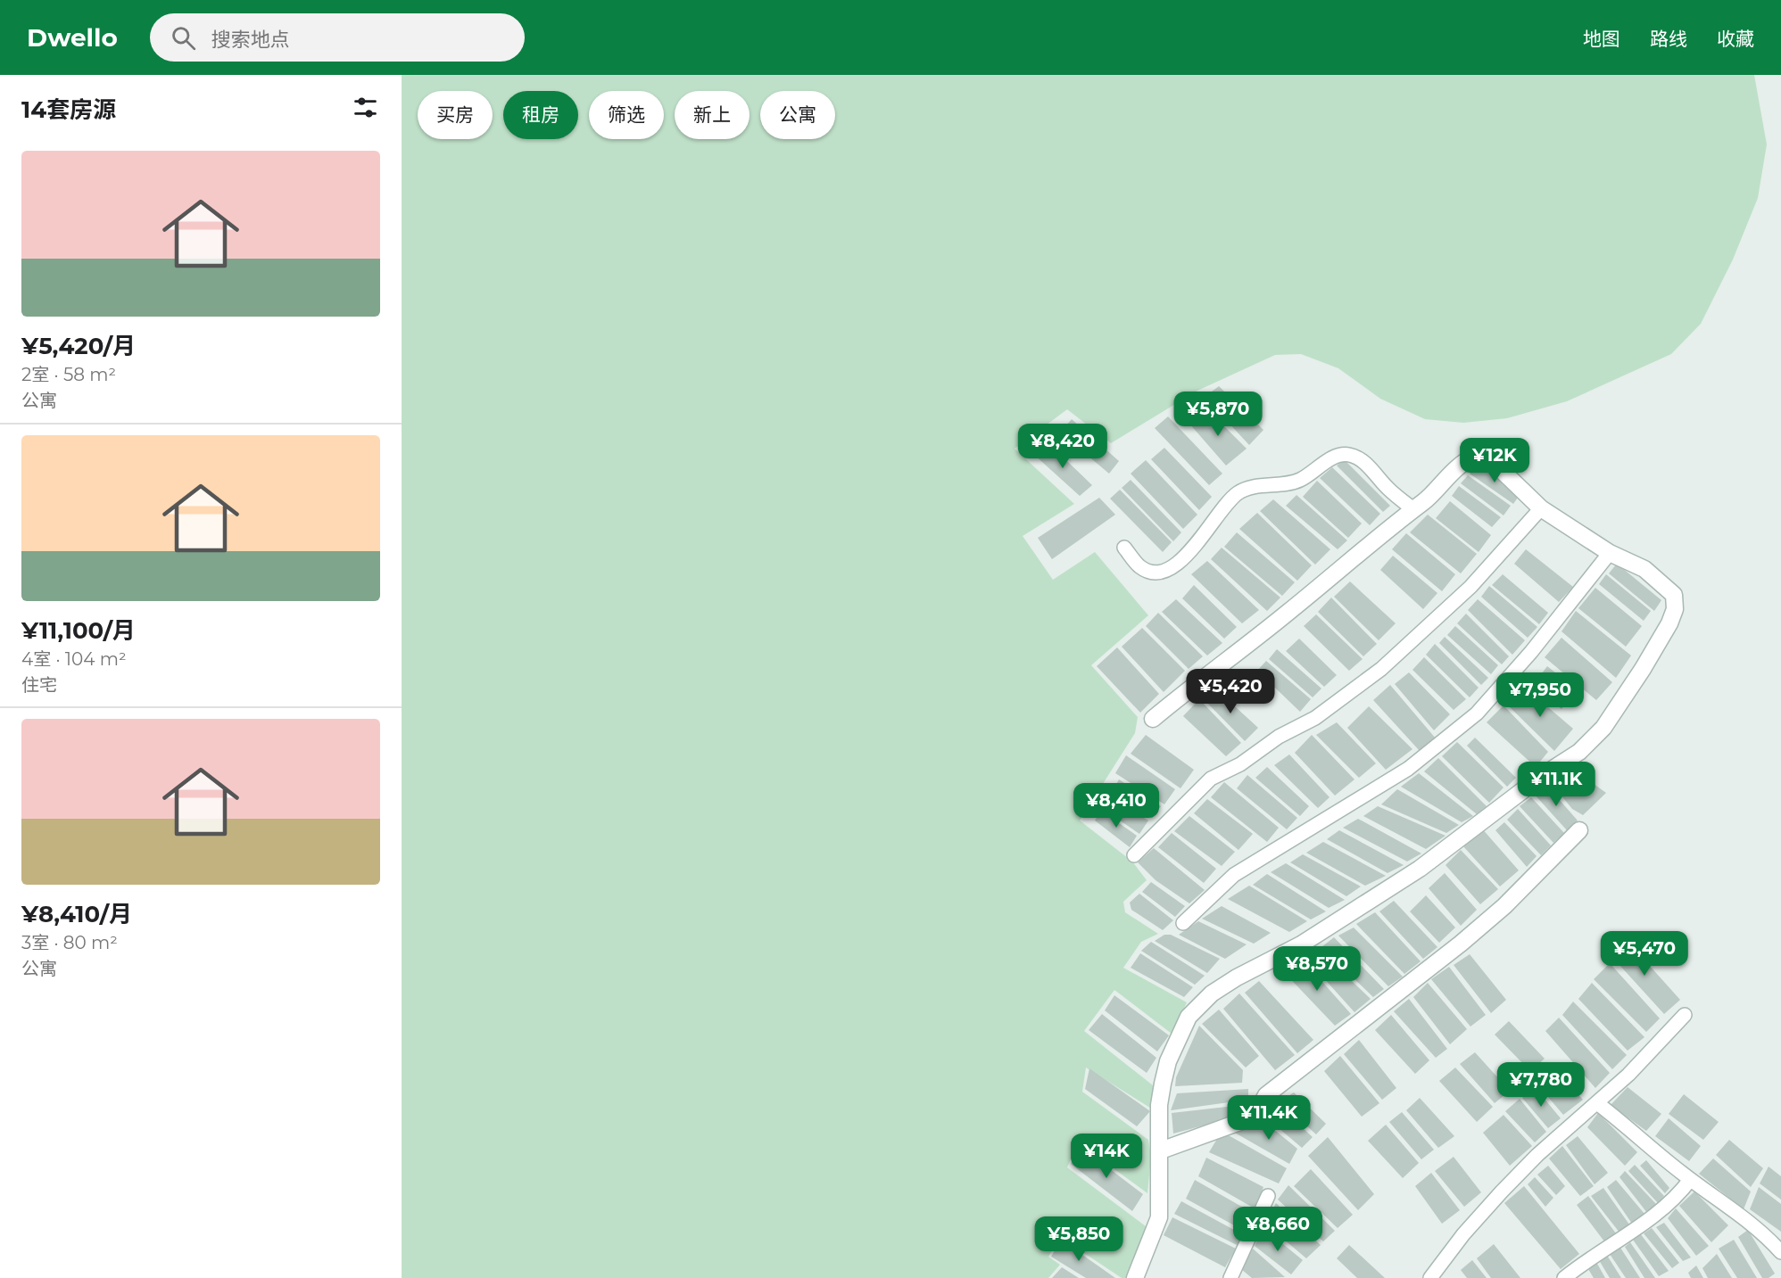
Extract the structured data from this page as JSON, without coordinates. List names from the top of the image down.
{
  "page": {
    "header": "Dwello",
    "search": "搜索地点",
    "nav": ["地图", "路线", "收藏"],
    "heading": "14套房源",
    "chip": [
      "买房",
      "租房",
      "筛选",
      "新上",
      "公寓"
    ],
    "list": [
      {
        "name": "¥5,420/月",
        "note": "2室 · 58 m² · 公寓"
      },
      {
        "name": "¥11,100/月",
        "note": "4室 · 104 m² · 住宅"
      },
      {
        "name": "¥8,410/月",
        "note": "3室 · 80 m² · 公寓"
      }
    ],
    "price": [
      "¥5,870",
      "¥8,420",
      "¥12K",
      "¥5,420",
      "¥7,950",
      "¥11.1K",
      "¥8,410",
      "¥5,470",
      "¥8,570",
      "¥7,780",
      "¥11.4K",
      "¥14K",
      "¥8,660",
      "¥5,850"
    ]
  }
}
